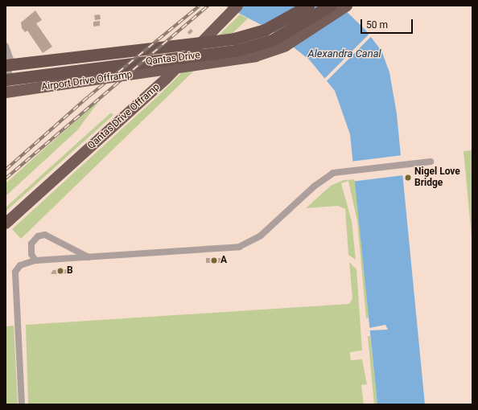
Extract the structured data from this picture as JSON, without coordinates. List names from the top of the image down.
{
  "streets": {
    "highway": ["Qantas Drive", "Airport Drive Offramp", "Qantas Drive Offramp"]
  },
  "water": ["Alexandra Canal"],
  "places": ["Nigel Love Bridge", "A", "B"],
  "scale_bar": "50 m"
}
